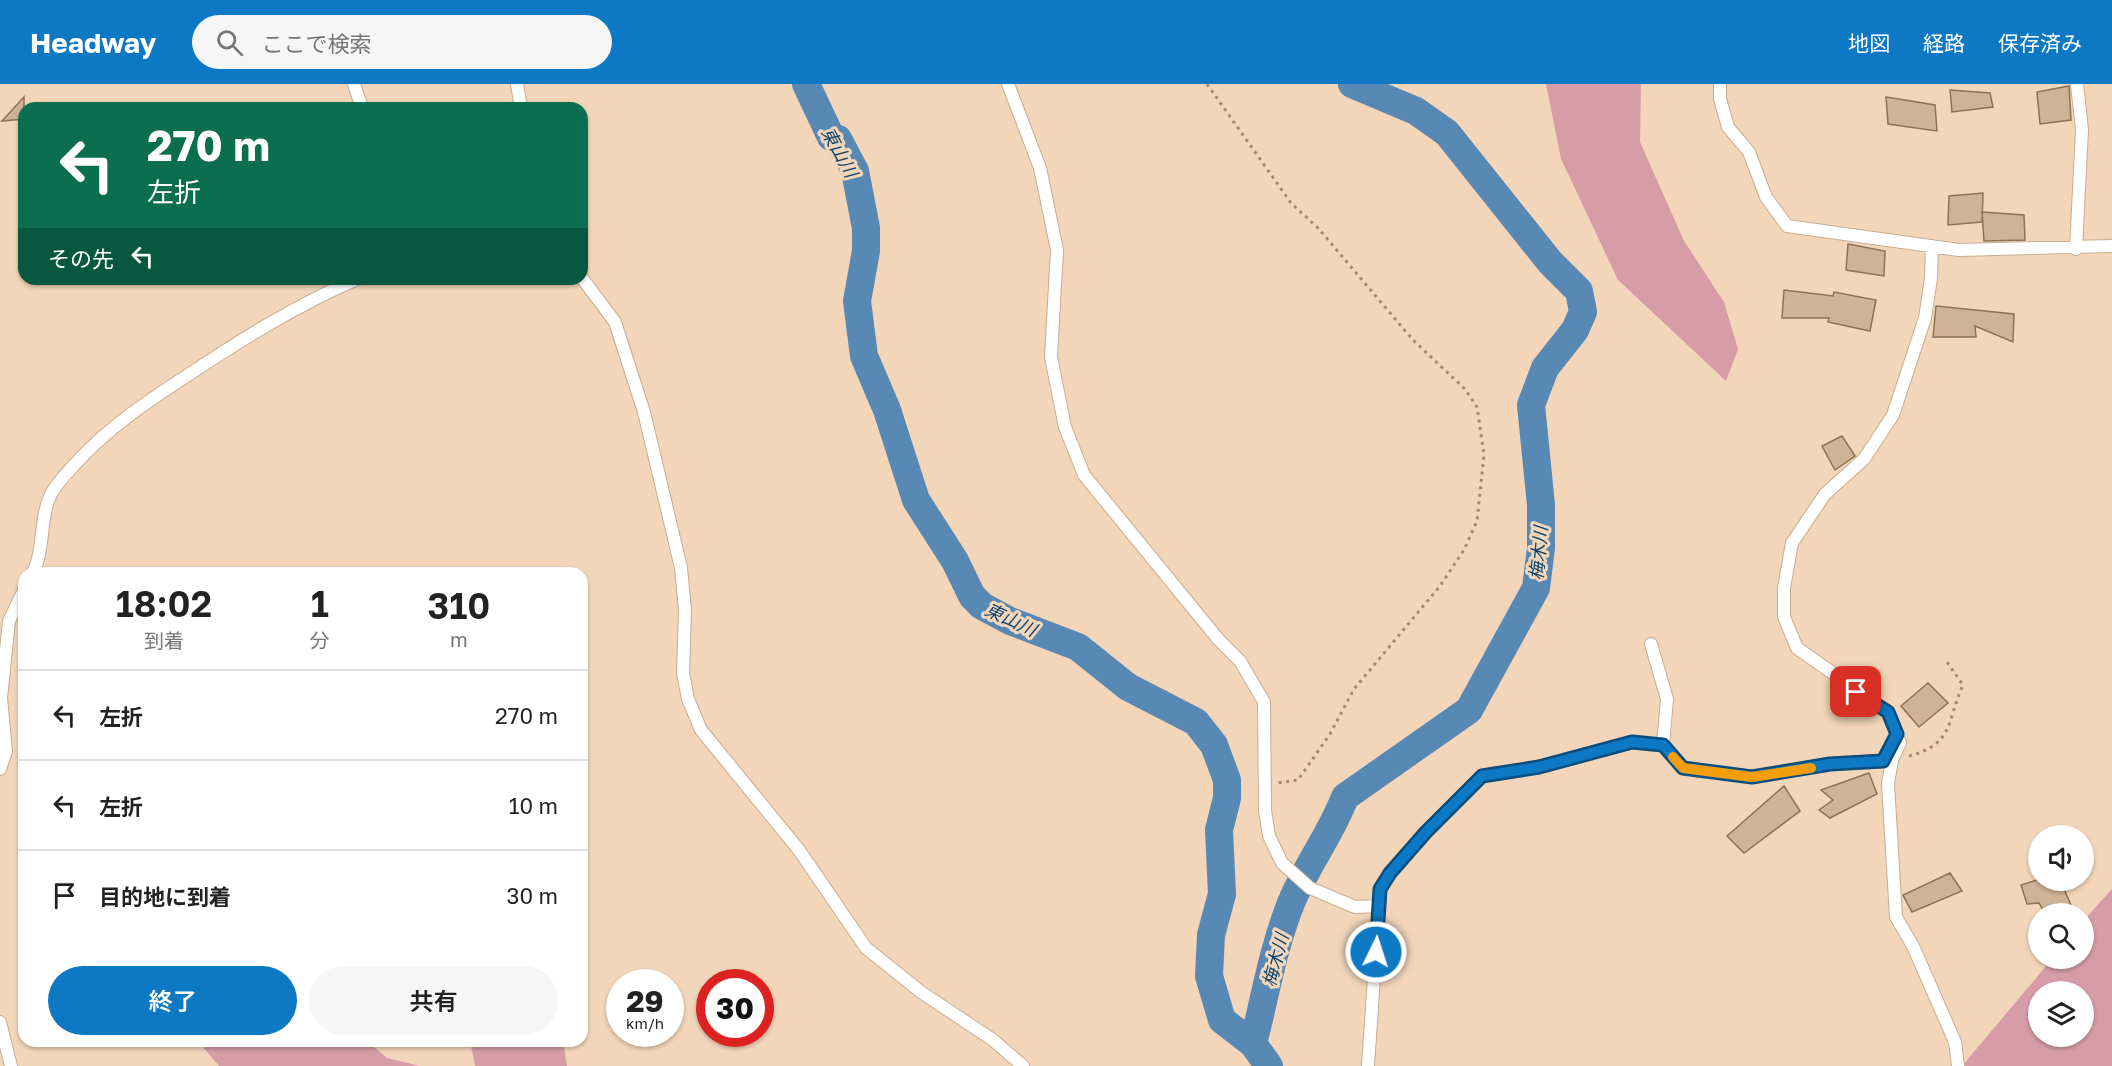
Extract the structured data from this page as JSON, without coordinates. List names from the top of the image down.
{
  "water": ["東山川", "梅木川"],
  "page": {
    "header": "Headway",
    "search": "ここで検索",
    "nav": ["地図", "経路", "保存済み"],
    "turn": ["270 m", "左折"],
    "then": "その先",
    "eta": [
      "18:02",
      "到着",
      "1",
      "分",
      "310",
      "m"
    ],
    "list": [
      {
        "name": "左折",
        "value": "270 m"
      },
      {
        "name": "左折",
        "value": "10 m"
      },
      {
        "name": "目的地に到着",
        "value": "30 m"
      }
    ],
    "buttons": ["終了", "共有"],
    "speed": "29 km/h",
    "limit": "30"
  }
}
